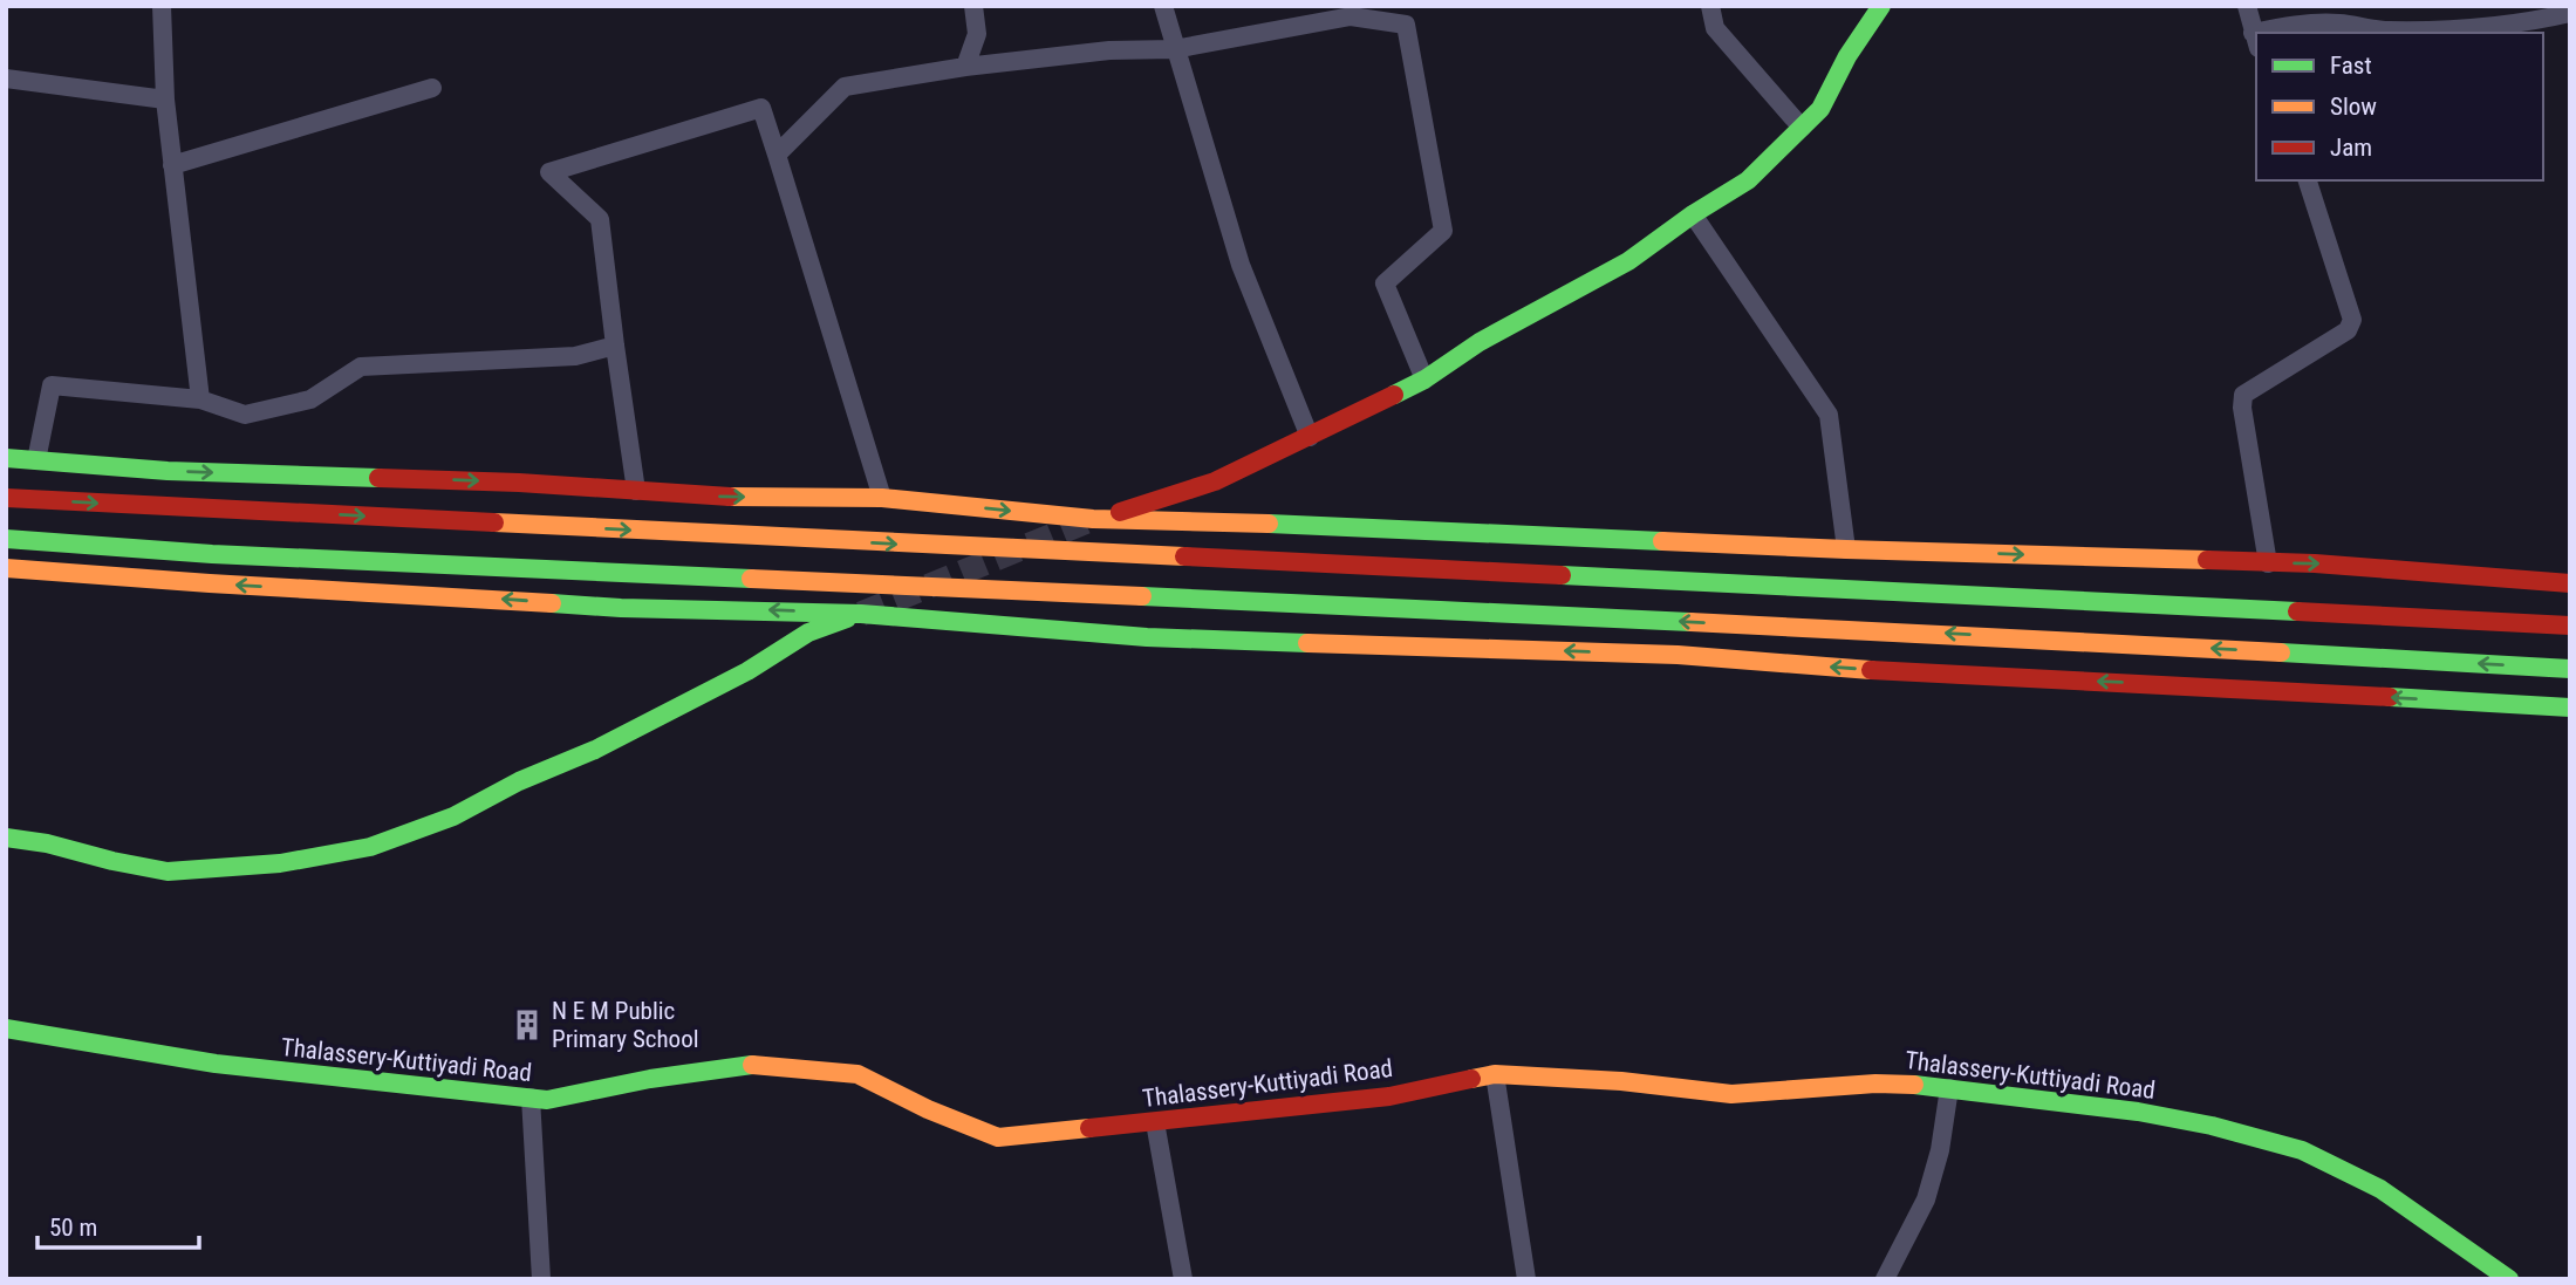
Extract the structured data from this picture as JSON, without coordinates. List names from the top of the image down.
{
  "streets": {
    "main road": ["Thalassery-Kuttiyadi Road"]
  },
  "places": {
    "building": ["N E M Public Primary School"]
  },
  "legend": ["Fast", "Slow", "Jam"],
  "scale_bar": "50 m"
}
